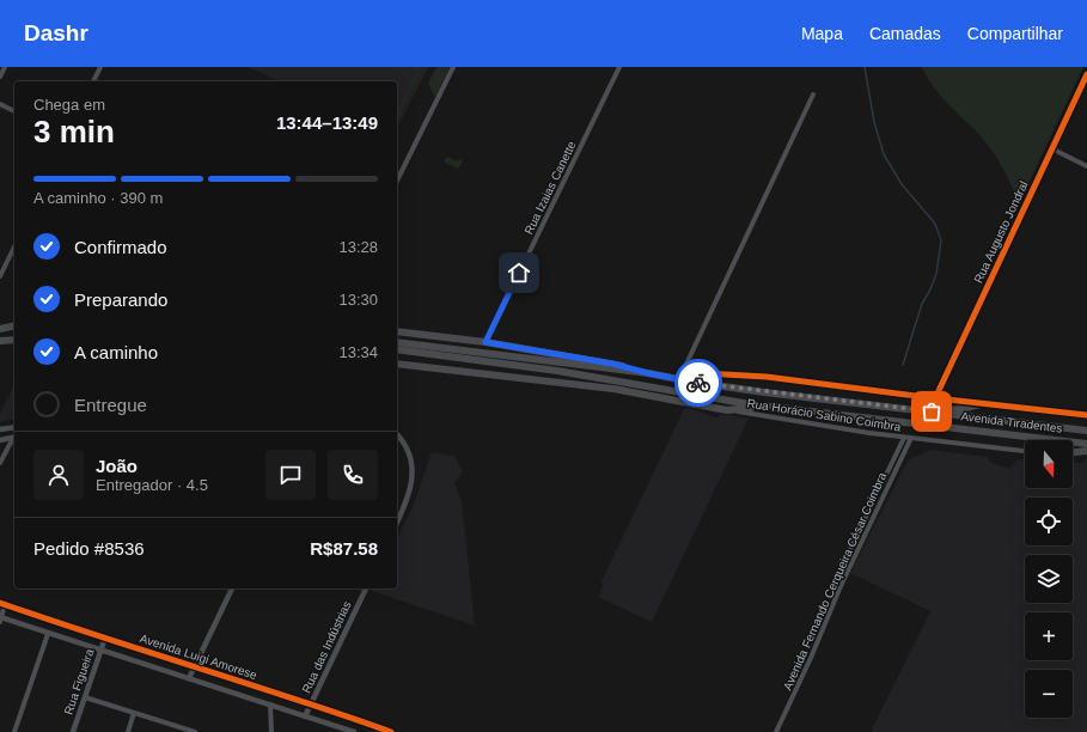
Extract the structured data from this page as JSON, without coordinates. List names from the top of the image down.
{
  "streets": {
    "highway": ["Avenida Tiradentes"],
    "street": [
      "Rua Izaias Canette",
      "Rua Augusto Jondral",
      "Rua Horácio Sabino Coimbra",
      "Avenida Fernando Cerqueira César Coimbra",
      "Rua das Indústrias",
      "Avenida Luigi Amorese",
      "Rua Figueira"
    ]
  },
  "crossings": [
    ["Rua Horácio Sabino Coimbra", "Avenida Fernando Cerqueira César Coimbra"],
    ["Rua das Indústrias", "Avenida Luigi Amorese"],
    ["Avenida Luigi Amorese", "Rua Figueira"]
  ],
  "north": "bottom",
  "page": {
    "header": "Dashr",
    "nav": ["Mapa", "Camadas", "Compartilhar"],
    "heading": ["3 min", "Chega em", "13:44–13:49"],
    "panel": [
      "João",
      "Entregador · 4.5",
      "Pedido #8536",
      "R$87.58"
    ],
    "bar": "A caminho · 390 m",
    "list": [
      ["Confirmado", "13:28"],
      ["Preparando", "13:30"],
      ["A caminho", "13:34"],
      "Entregue"
    ],
    "map_buttons": ["+", "−"]
  }
}
